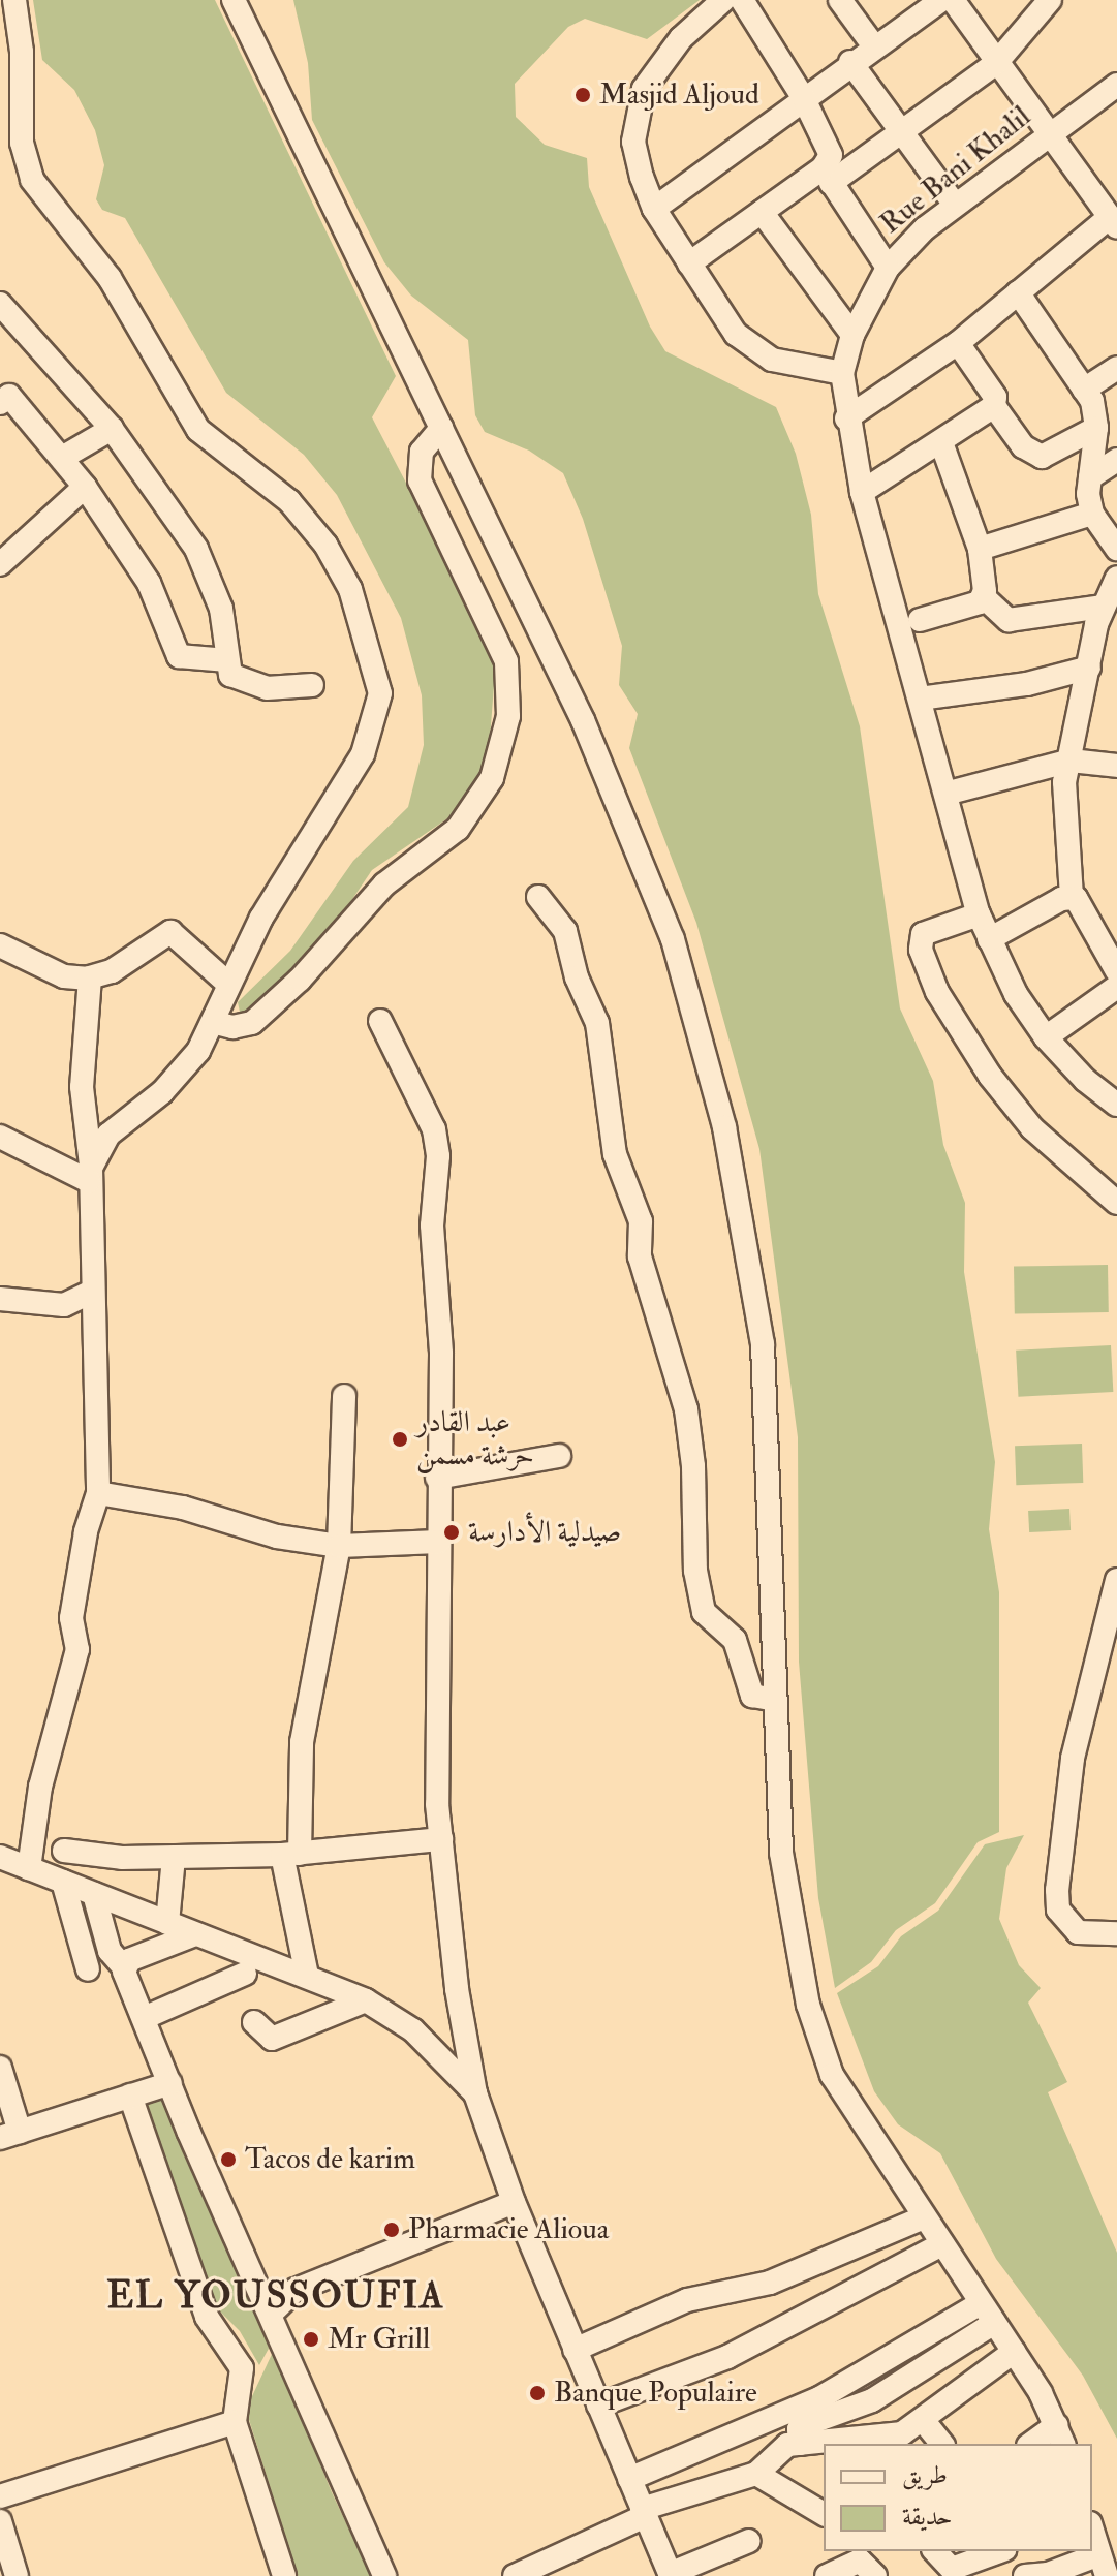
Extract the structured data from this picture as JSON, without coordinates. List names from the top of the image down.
{
  "streets": {
    "street": ["Rue Bani Khalil"]
  },
  "districts": ["EL YOUSSOUFIA"],
  "places": [
    "Masjid Aljoud",
    "عبد القادر حرشة مسمن",
    "صيدلية الأدارسة",
    "Tacos de karim",
    "Pharmacie Alioua",
    "Mr Grill",
    "Banque Populaire"
  ],
  "legend": ["طريق", "حديقة"]
}
